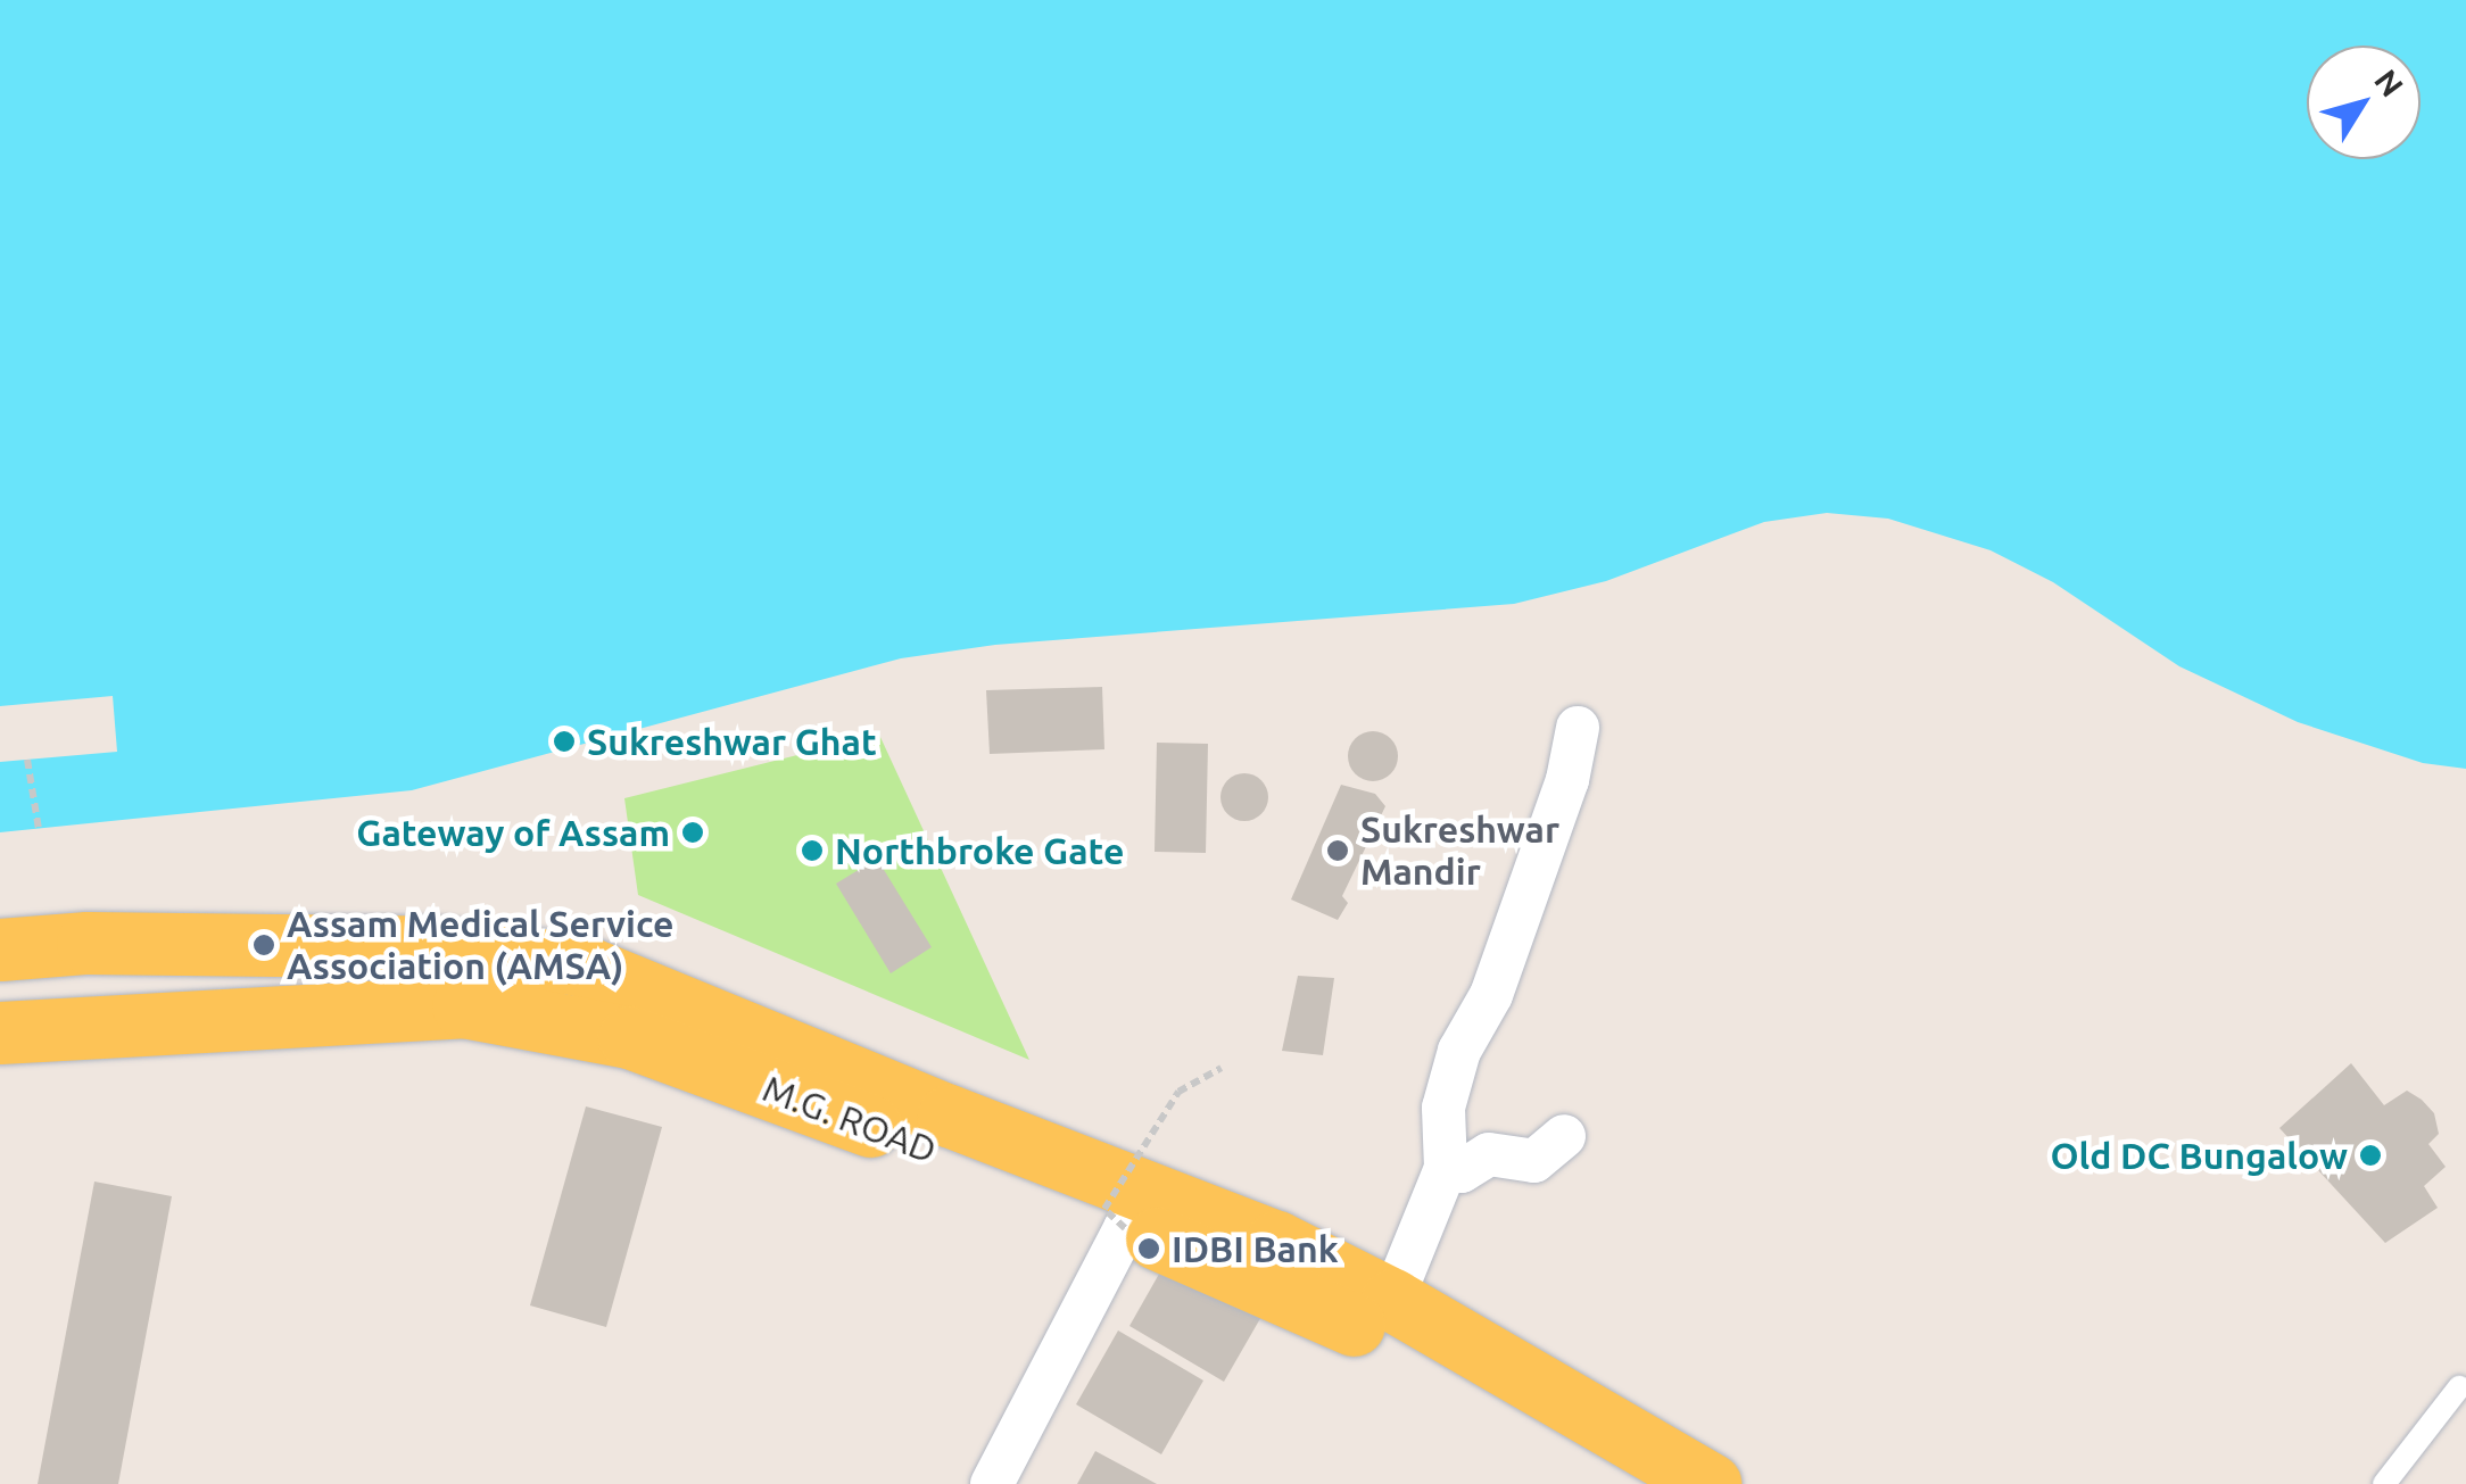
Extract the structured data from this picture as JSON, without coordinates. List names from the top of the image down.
{
  "streets": {
    "main road": ["M.G. ROAD"]
  },
  "places": [
    "Sukreshwar Ghat",
    "Gateway of Assam",
    "Northbroke Gate",
    "Sukreshwar Mandir",
    "Assam Medical Service Association (AMSA)",
    "Old DC Bungalow",
    "IDBI Bank"
  ],
  "north": "top right"
}
